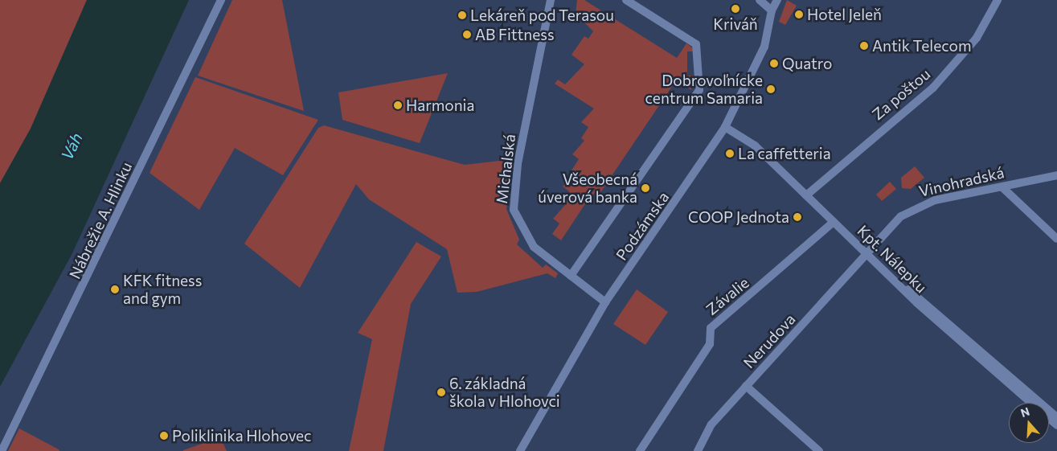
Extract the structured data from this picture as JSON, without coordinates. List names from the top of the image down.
{
  "streets": {
    "street": [
      "Za poštou",
      "Michalská",
      "Vinohradská",
      "Nábrežie A. Hlinku",
      "Podzámska",
      "Kpt. Nálepku",
      "Závalie",
      "Nerudova"
    ]
  },
  "crossings": [
    ["Za poštou", "Kpt. Nálepku"],
    ["Michalská", "Podzámska"],
    ["Vinohradská", "Kpt. Nálepku"],
    ["Vinohradská", "Nerudova"],
    ["Podzámska", "Kpt. Nálepku"],
    ["Kpt. Nálepku", "Závalie"],
    ["Kpt. Nálepku", "Nerudova"]
  ],
  "water": ["Váh"],
  "places": [
    "Kriváň",
    "Hotel Jeleň",
    "Lekáreň pod Terasou",
    "AB Fittness",
    "Antik Telecom",
    "Quatro",
    "Dobrovoľnícke centrum Samaria",
    "Harmonia",
    "La caffetteria",
    "Všeobecná úverová banka",
    "COOP Jednota",
    "KFK fitness and gym",
    "6. základná škola v Hlohovci",
    "Poliklinika Hlohovec"
  ],
  "north": "top"
}
